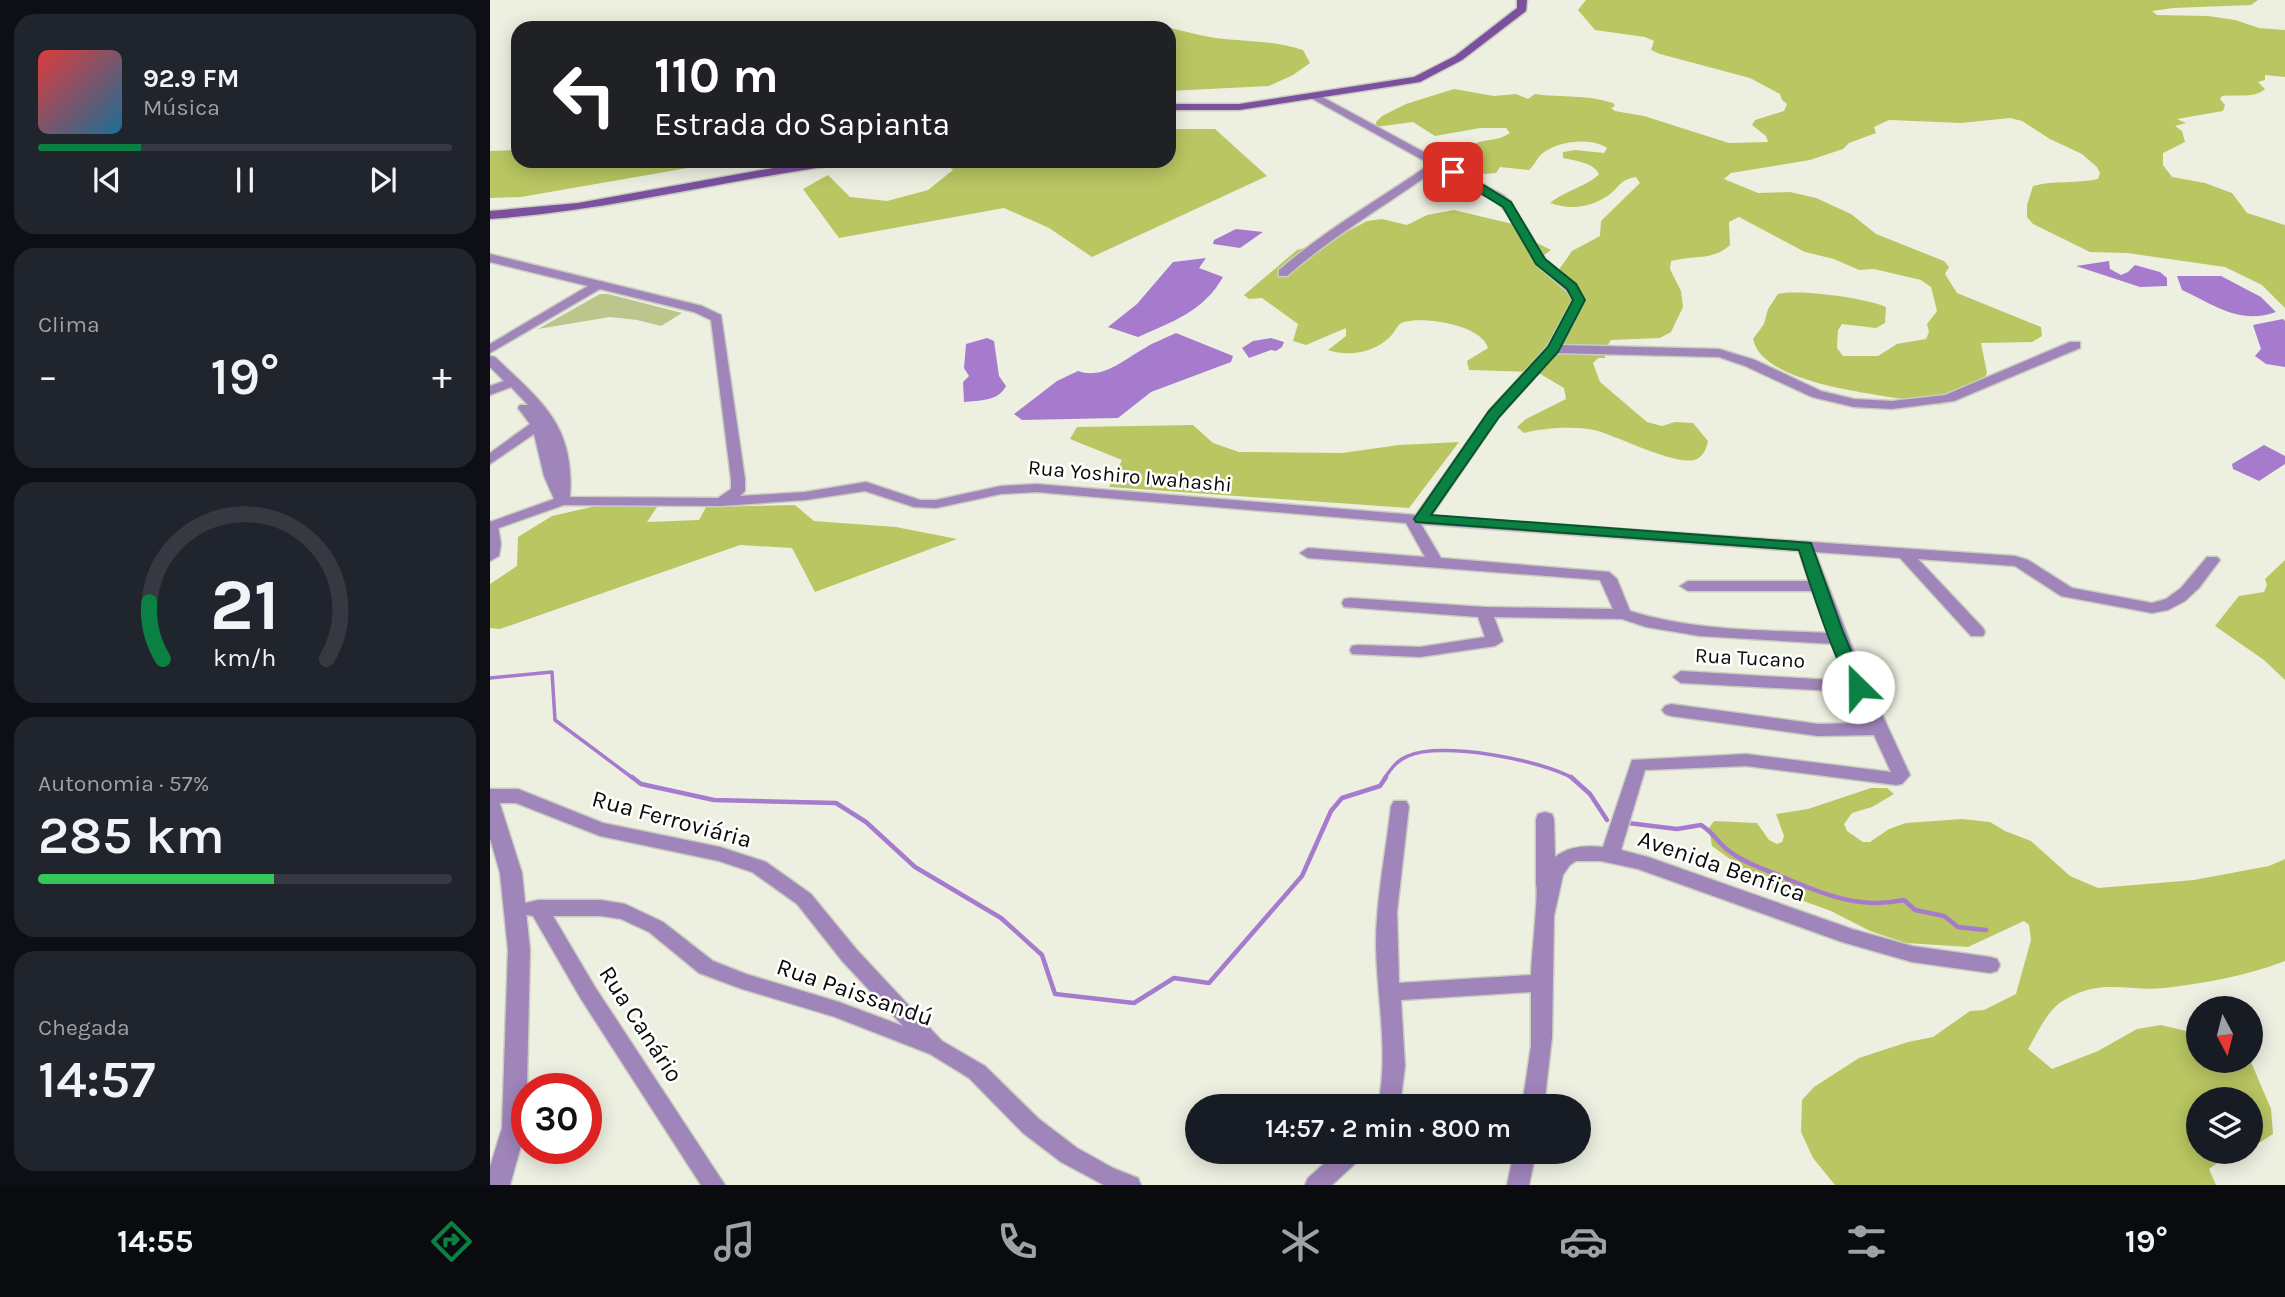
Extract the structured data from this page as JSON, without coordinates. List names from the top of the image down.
{
  "streets": {
    "street": [
      "Rua Yoshiro Iwahashi",
      "Rua Tucano",
      "Rua Ferroviária",
      "Avenida Benfica",
      "Rua Paissandú",
      "Rua Canário"
    ]
  },
  "crossings": [
    ["Rua Ferroviária", "Rua Paissandú"],
    ["Rua Paissandú", "Rua Canário"]
  ],
  "north": "bottom",
  "page": {
    "turn": ["110 m", "Estrada do Sapianta"],
    "song": ["92.9 FM", "Música"],
    "tile": [
      "Clima",
      ["Autonomia · 57%", "285 km"],
      ["Chegada", "14:57"]
    ],
    "heat": ["−", "19°", "+"],
    "limit": "30",
    "trip": "14:57 · 2 min · 800 m",
    "tabs": ["14:55", "19°"],
    "gauge": ["21", "km/h"]
  }
}
